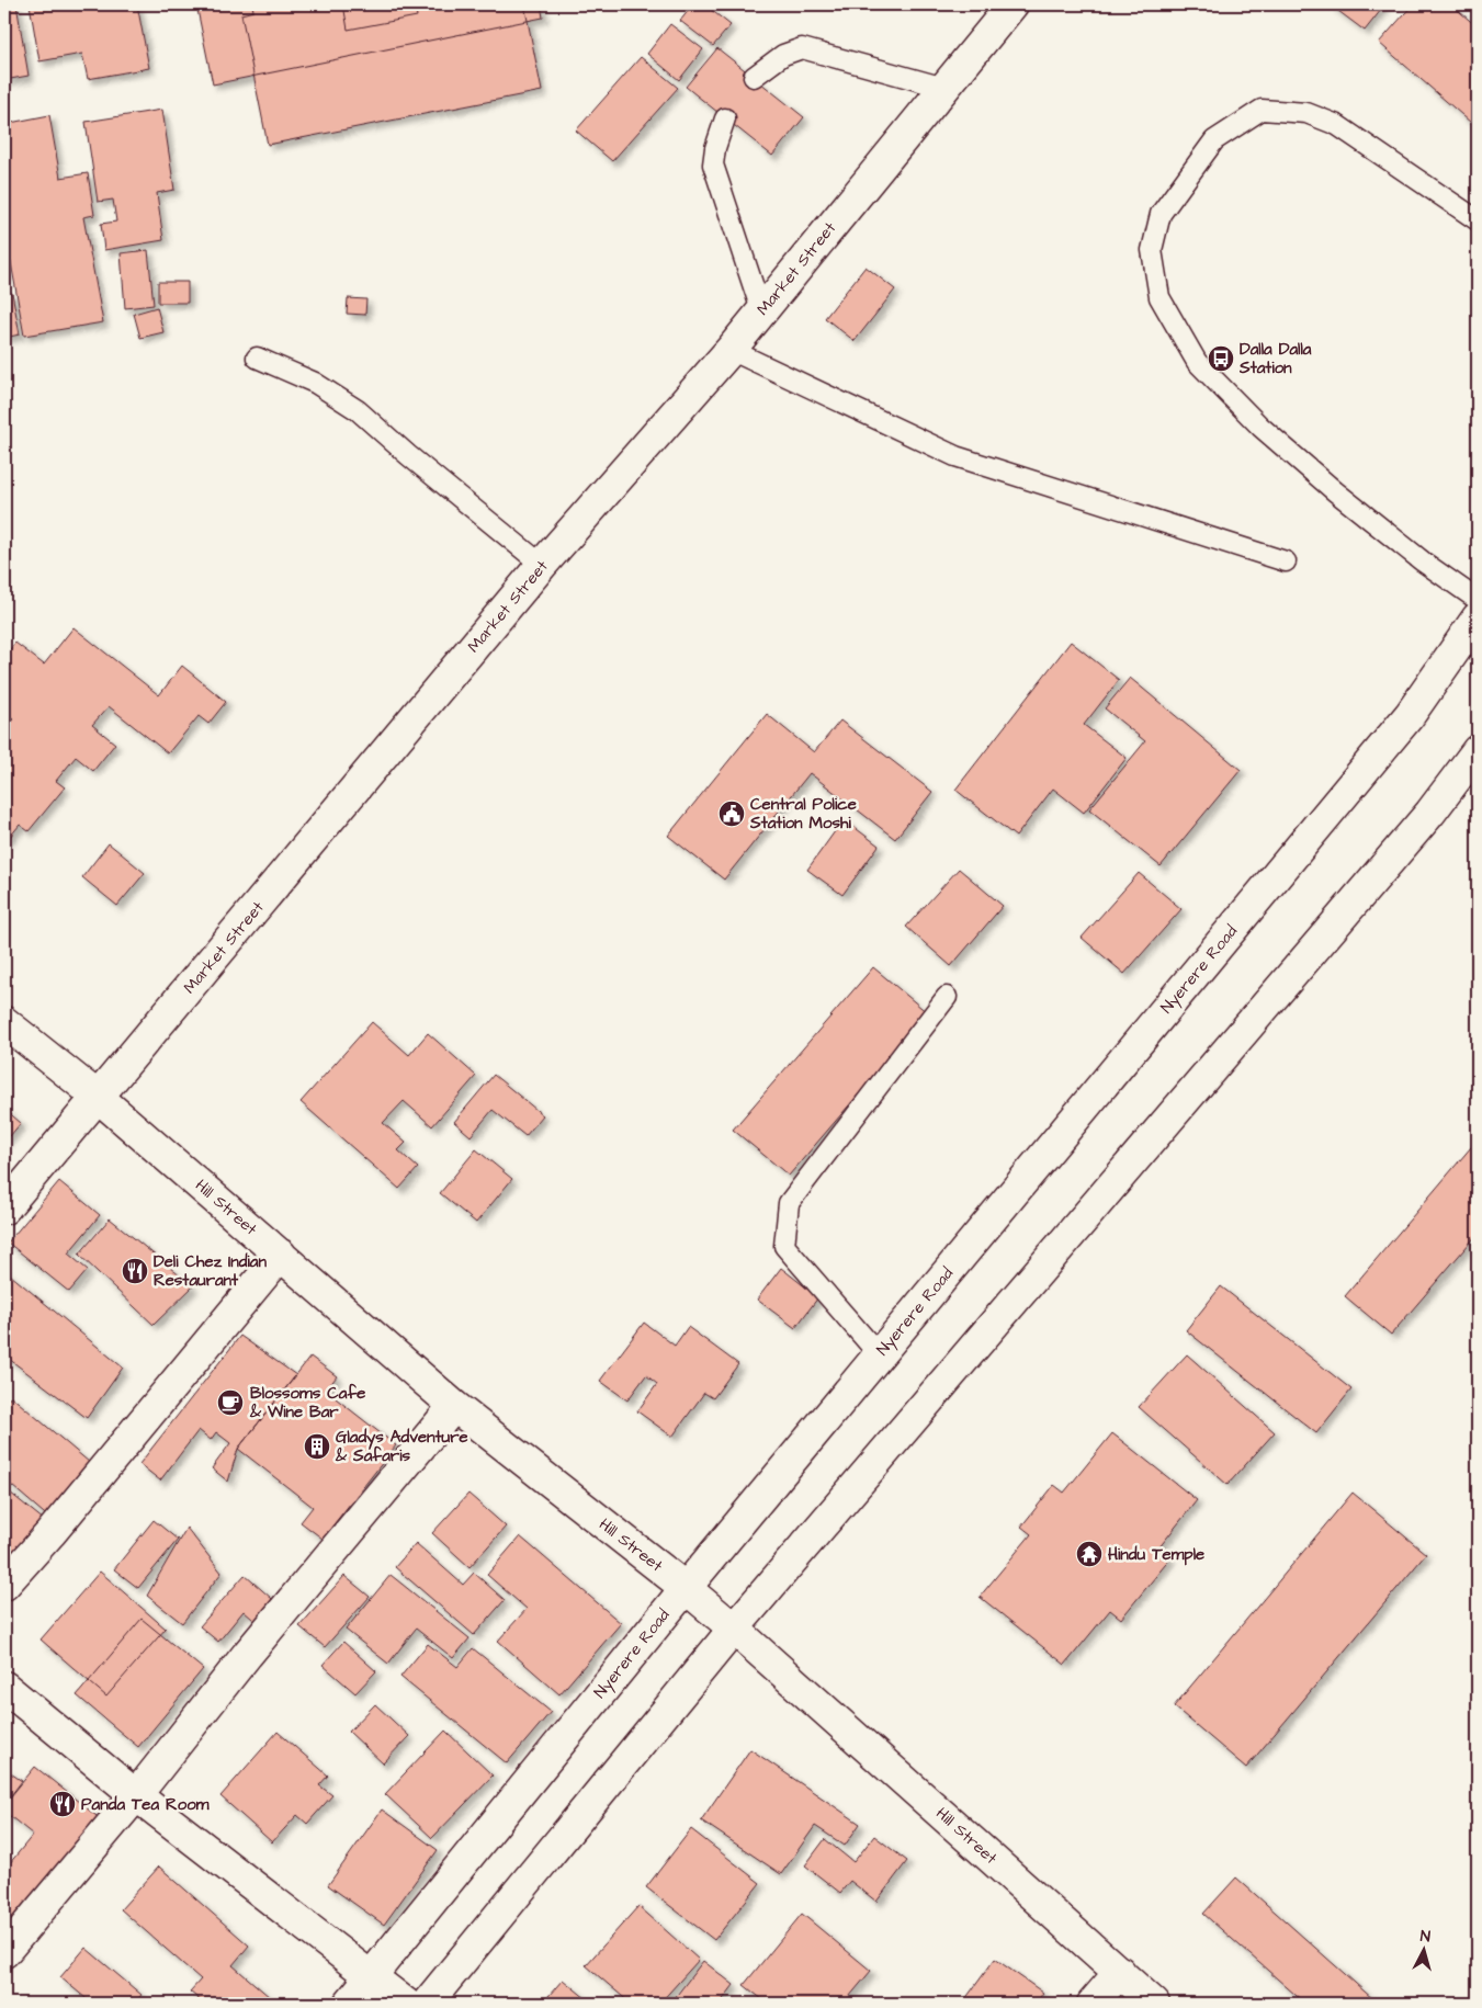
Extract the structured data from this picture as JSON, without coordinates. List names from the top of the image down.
{
  "streets": {
    "street": ["Market Street", "Nyerere Road", "Hill Street"]
  },
  "crossings": [
    ["Market Street", "Hill Street"],
    ["Nyerere Road", "Hill Street"]
  ],
  "places": {
    "bus stop": ["Dalla Dalla Station"],
    "public building": ["Central Police Station Moshi"],
    "restaurant": ["Deli Chez Indian Restaurant", "Panda Tea Room"],
    "cafe": ["Blossoms Cafe & Wine Bar"],
    "building": ["Gladys Adventure & Safaris"],
    "temple": ["Hindu Temple"]
  },
  "north": "top"
}
